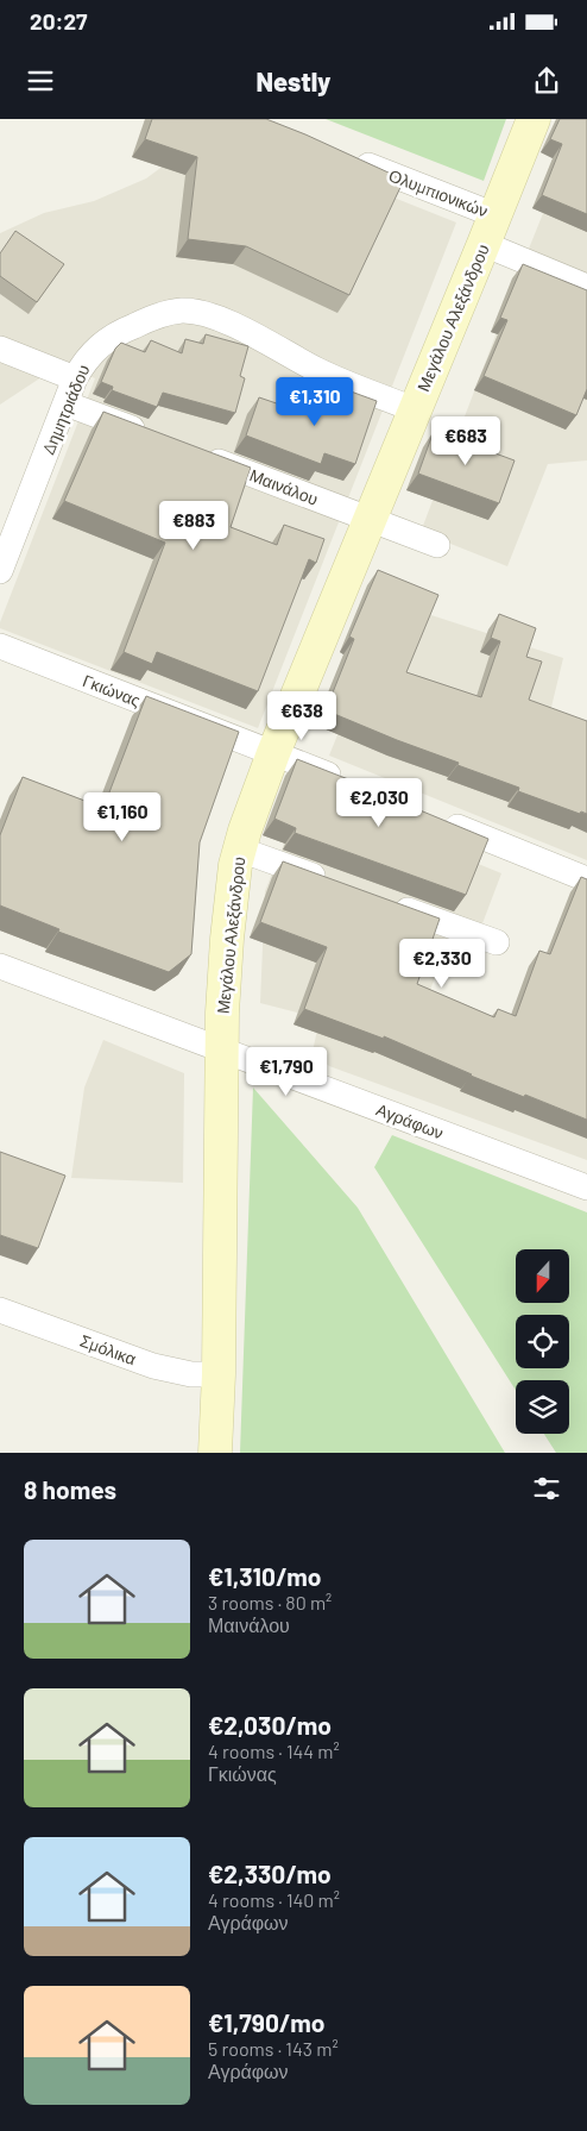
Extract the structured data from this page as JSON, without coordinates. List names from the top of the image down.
{
  "streets": {
    "street": [
      "Ολυμπιονικών",
      "Μεγάλου Αλεξάνδρου",
      "Δημητριάδου",
      "Μαινάλου",
      "Γκιώνας",
      "Αγράφων",
      "Σμόλικα"
    ]
  },
  "crossings": [
    ["Ολυμπιονικών", "Μεγάλου Αλεξάνδρου"],
    ["Μεγάλου Αλεξάνδρου", "Δημητριάδου"],
    ["Μεγάλου Αλεξάνδρου", "Μαινάλου"],
    ["Μεγάλου Αλεξάνδρου", "Γκιώνας"],
    ["Μεγάλου Αλεξάνδρου", "Αγράφων"],
    ["Μεγάλου Αλεξάνδρου", "Σμόλικα"]
  ],
  "north": "bottom",
  "page": {
    "status": "20:27",
    "header": "Nestly",
    "price": [
      "€1,310",
      "€683",
      "€883",
      "€638",
      "€2,030",
      "€1,160",
      "€2,330",
      "€1,790"
    ],
    "heading": "8 homes",
    "list": [
      {
        "name": "€1,310/mo",
        "note": "3 rooms · 80 m² · Μαινάλου"
      },
      {
        "name": "€2,030/mo",
        "note": "4 rooms · 144 m² · Γκιώνας"
      },
      {
        "name": "€2,330/mo",
        "note": "4 rooms · 140 m² · Αγράφων"
      },
      {
        "name": "€1,790/mo",
        "note": "5 rooms · 143 m² · Αγράφων"
      }
    ]
  }
}
